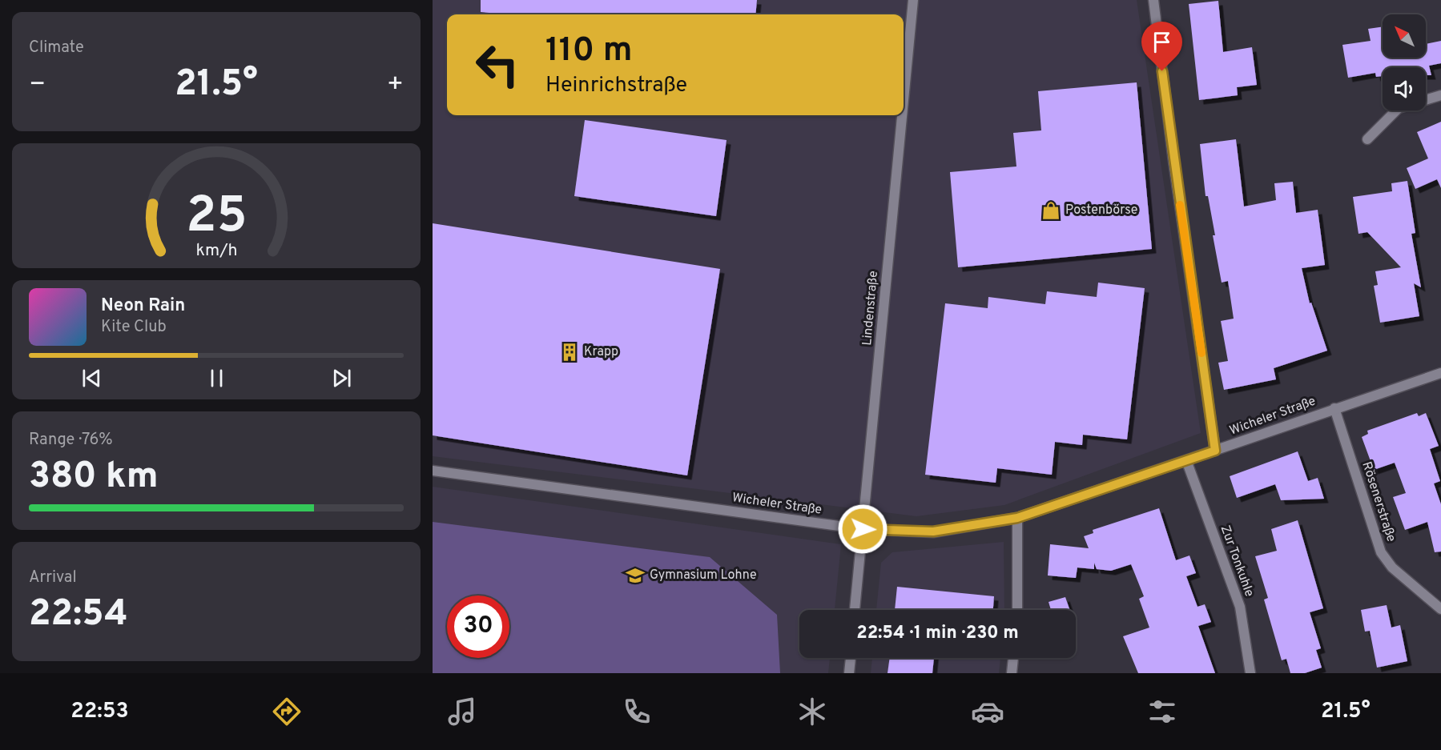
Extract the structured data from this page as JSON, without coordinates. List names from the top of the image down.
{
  "streets": {
    "street": [
      "Lindenstraße",
      "Wicheler Straße",
      "Rösenerstraße",
      "Zur Tonkuhle"
    ]
  },
  "crossings": [
    ["Lindenstraße", "Wicheler Straße"],
    ["Wicheler Straße", "Rösenerstraße"],
    ["Wicheler Straße", "Zur Tonkuhle"]
  ],
  "places": {
    "shop": ["Postenbörse"],
    "building": ["Krapp"],
    "school or university": ["Gymnasium Lohne"]
  },
  "north": "top left",
  "page": {
    "tile": [
      "Climate",
      ["Range · 76%", "380 km"],
      ["Arrival", "22:54"]
    ],
    "turn": ["110 m", "Heinrichstraße"],
    "heat": ["−", "21.5°", "+"],
    "song": ["Neon Rain", "Kite Club"],
    "limit": "30",
    "trip": "22:54 · 1 min · 230 m",
    "tabs": ["22:53", "21.5°"],
    "gauge": ["25", "km/h"]
  }
}
